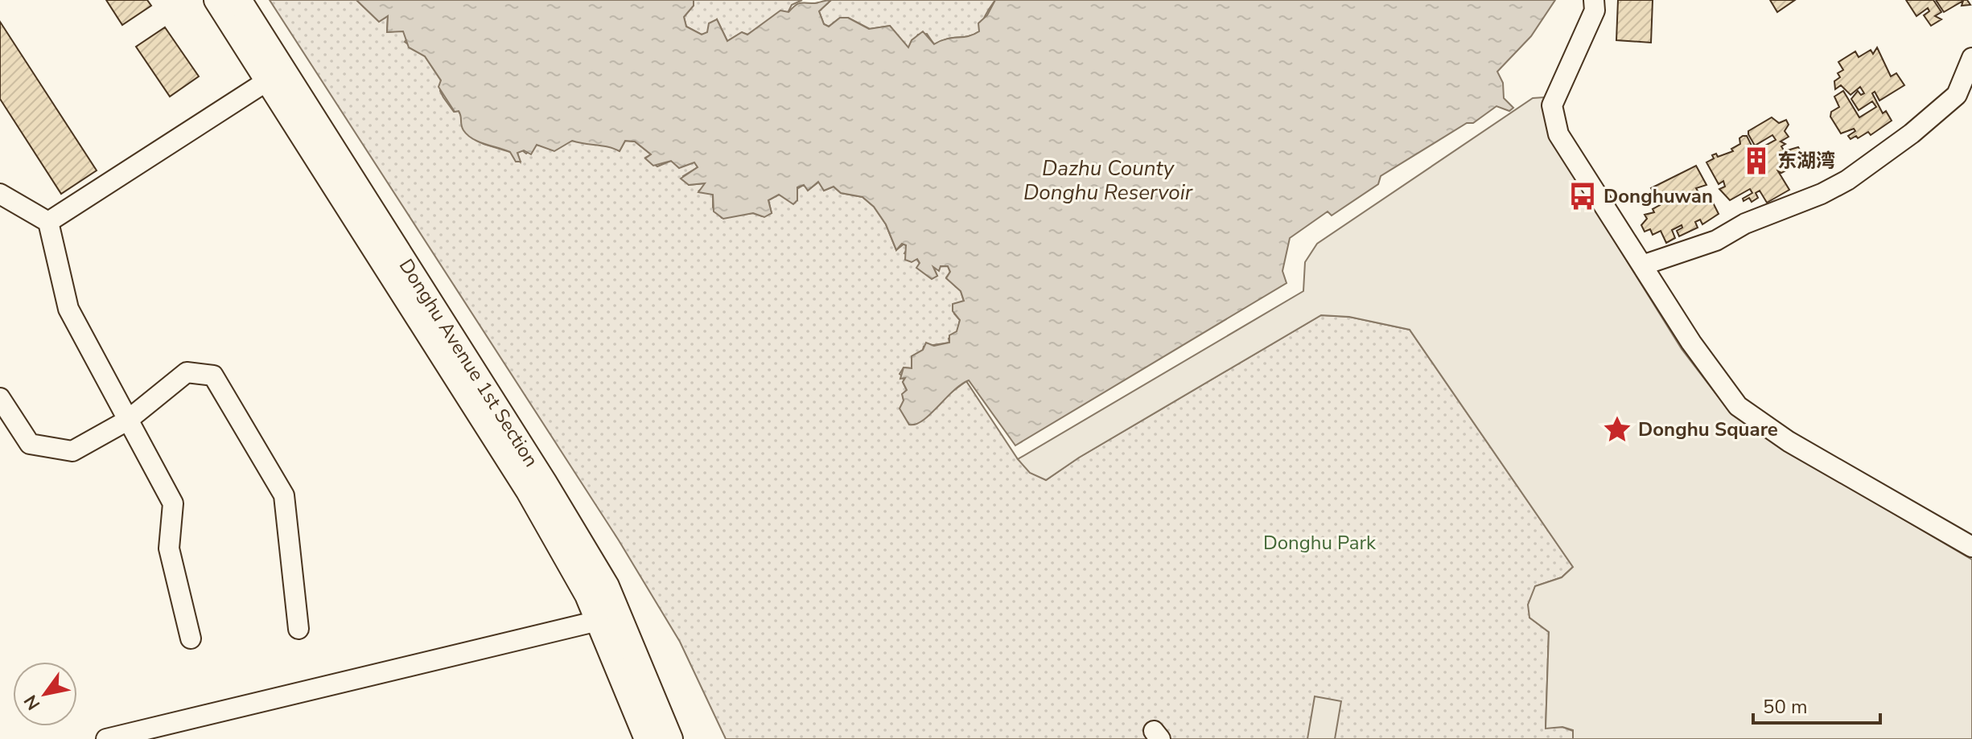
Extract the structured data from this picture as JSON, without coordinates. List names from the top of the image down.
{
  "streets": {
    "main road": ["Donghu Avenue 1st Section"]
  },
  "water": ["Dazhu County Donghu Reservoir"],
  "parks": ["Donghu Park"],
  "places": {
    "building": ["东湖湾"],
    "bus stop": ["Donghuwan"],
    "place": ["Donghu Square"]
  },
  "scale_bar": "50 m",
  "north": "bottom left"
}
